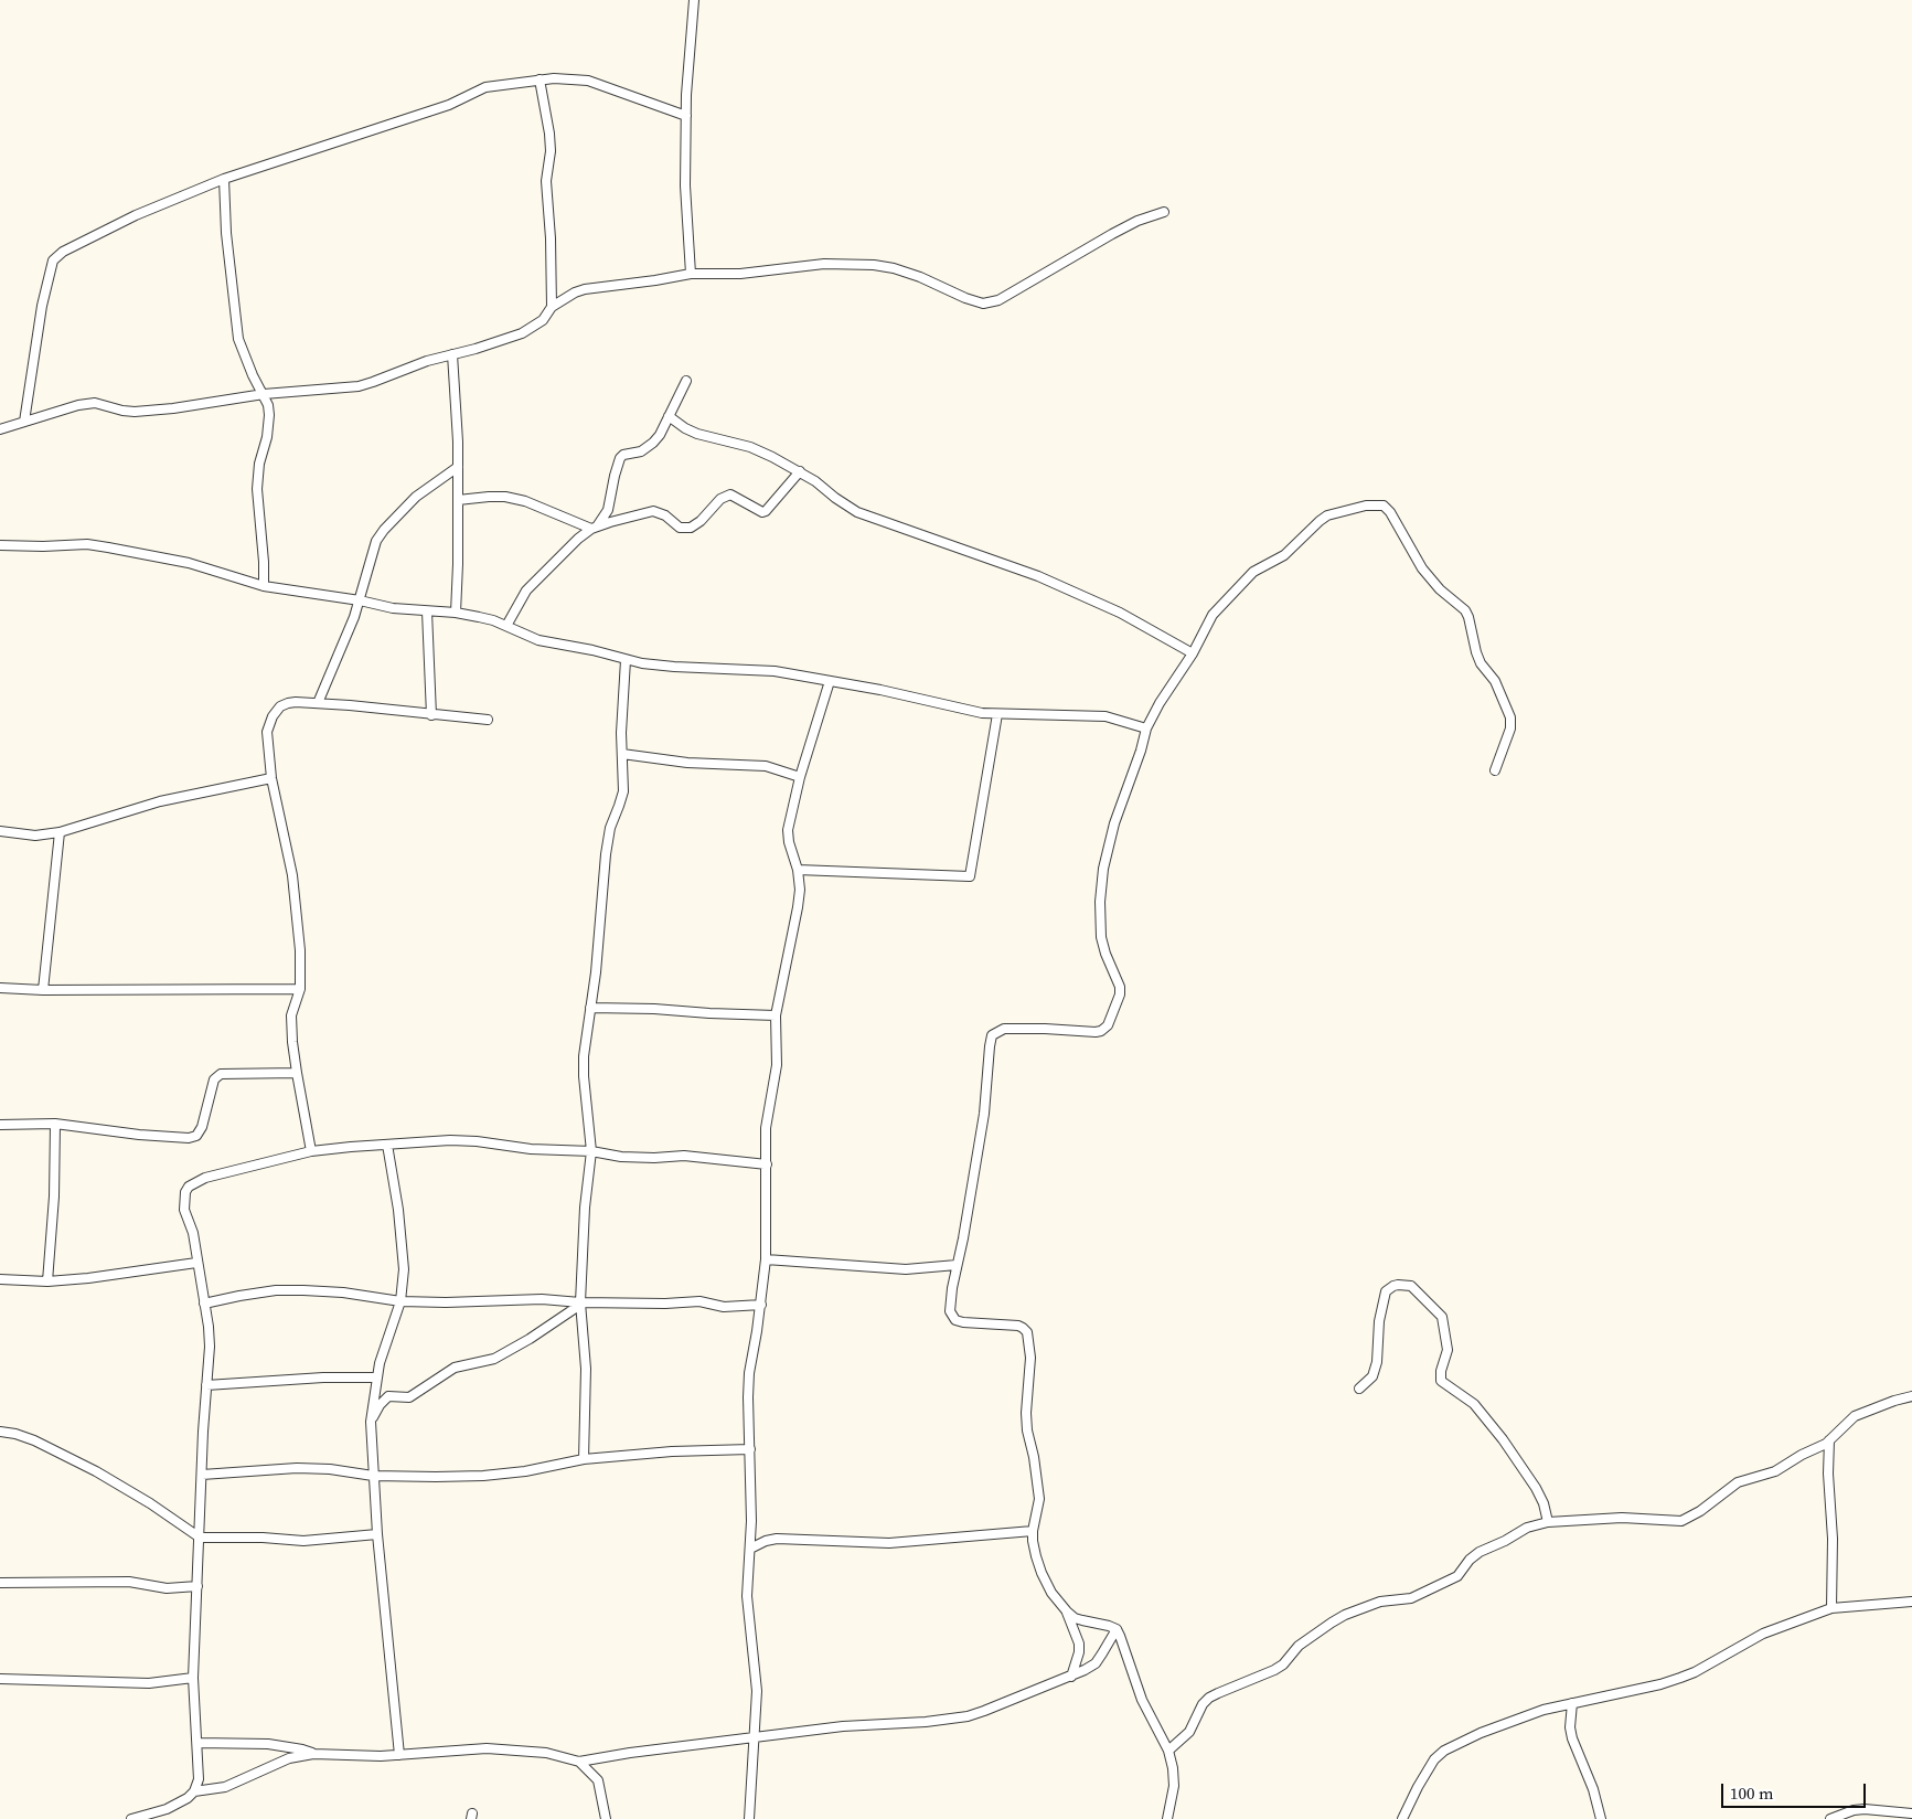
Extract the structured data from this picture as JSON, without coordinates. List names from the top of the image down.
{
  "scale_bar": "100 m"
}
